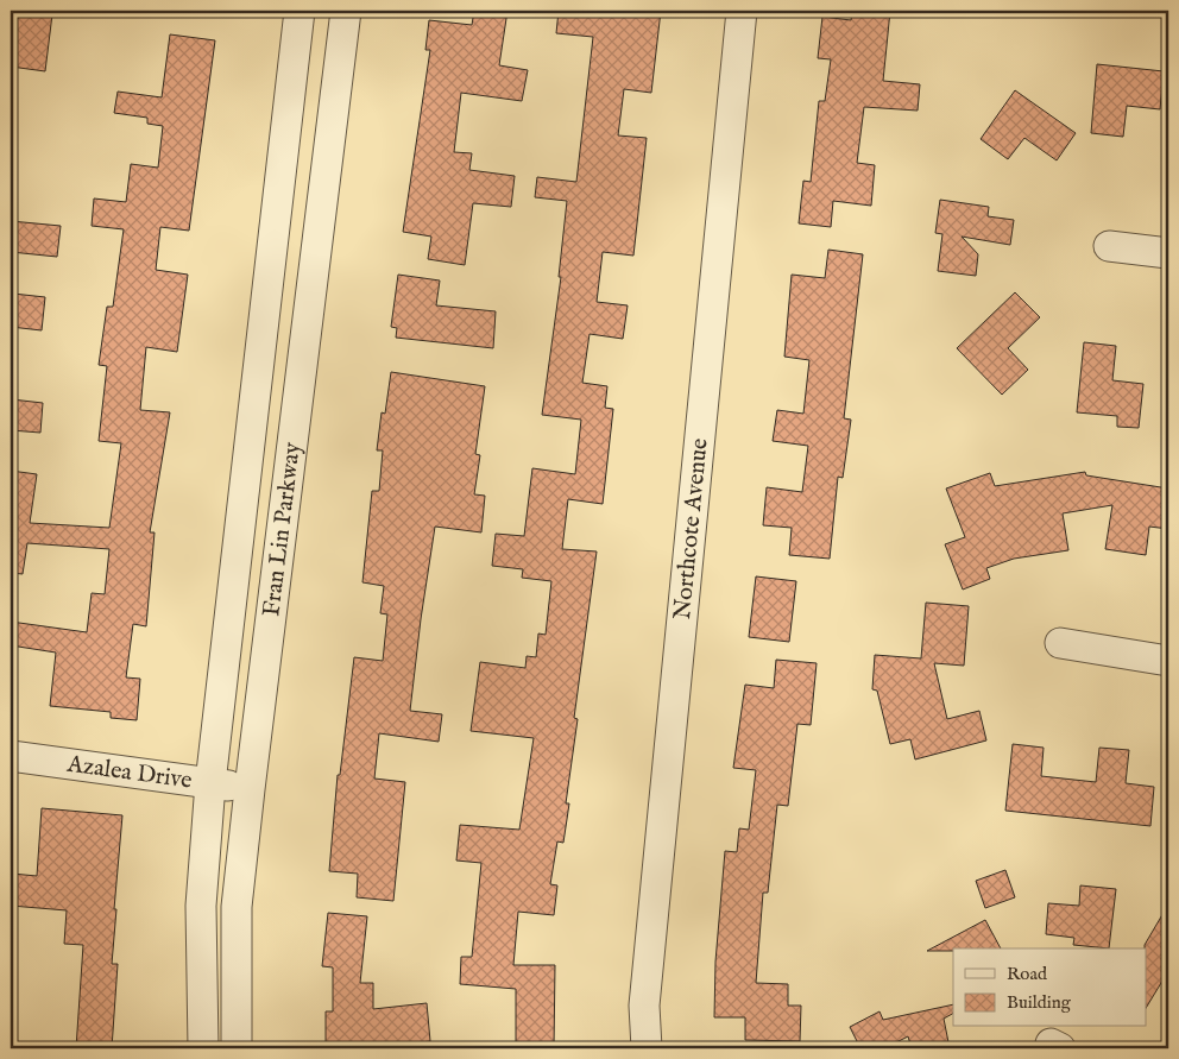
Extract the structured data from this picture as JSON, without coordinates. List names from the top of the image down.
{
  "streets": {
    "street": ["Fran Lin Parkway", "Northcote Avenue", "Azalea Drive"]
  },
  "crossings": [
    ["Fran Lin Parkway", "Azalea Drive"]
  ],
  "legend": ["Road", "Building"]
}
